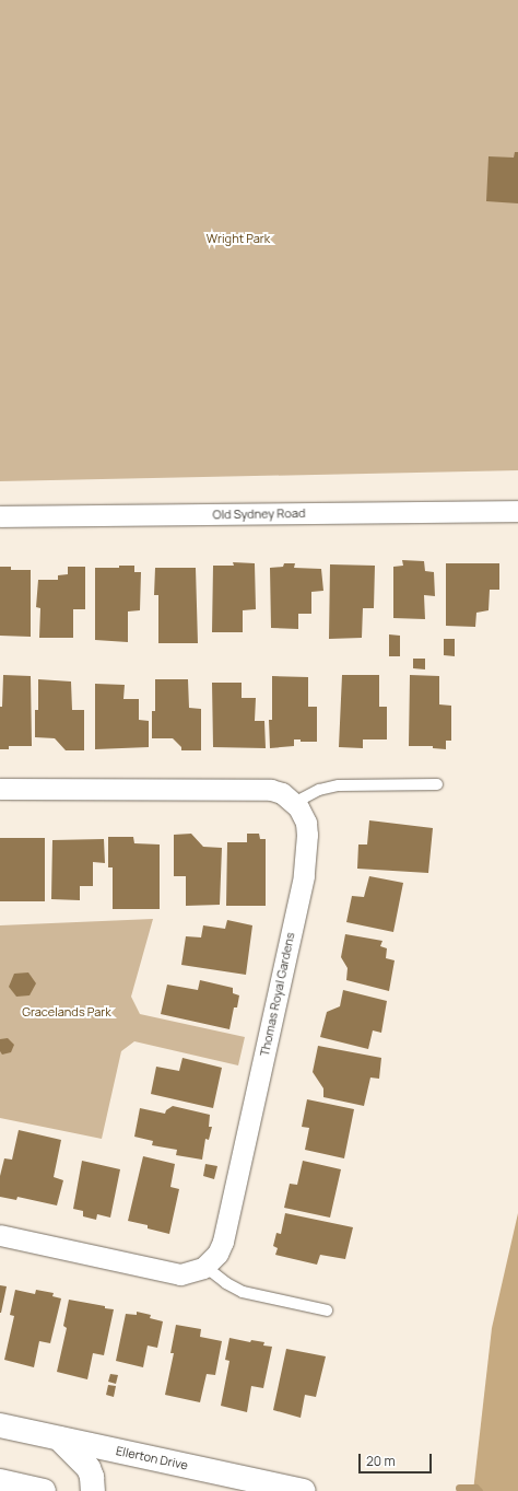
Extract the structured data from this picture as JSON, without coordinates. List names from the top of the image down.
{
  "streets": {
    "main road": ["Ellerton Drive"],
    "street": ["Old Sydney Road", "Thomas Royal Gardens"]
  },
  "parks": ["Wright Park", "Gracelands Park"],
  "scale_bar": "20 m"
}
